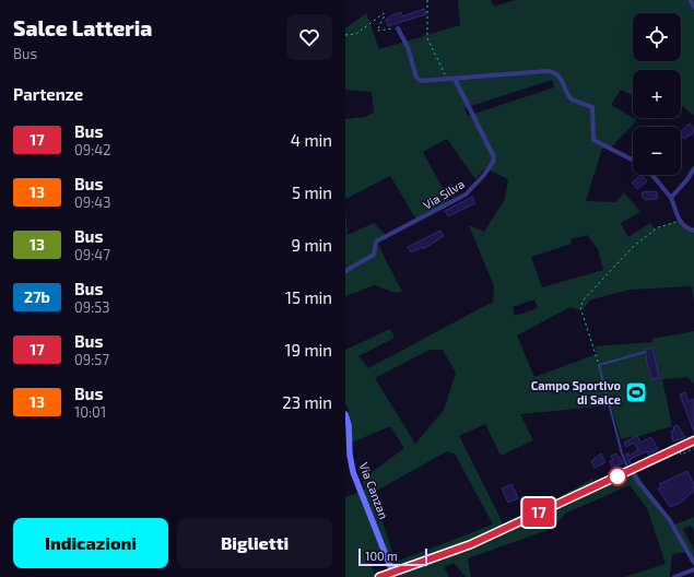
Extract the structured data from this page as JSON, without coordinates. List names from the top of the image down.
{
  "streets": {
    "street": ["Via Silva", "Via Canzan"]
  },
  "places": {
    "sports": ["Campo Sportivo di Salce"]
  },
  "lines": ["bus line 17"],
  "scale_bar": "100 m",
  "page": {
    "heading": [
      ["Salce Latteria", "Bus"],
      "Partenze"
    ],
    "on_map": "17",
    "map_buttons": ["+", "−"],
    "list": [
      {
        "mark": "17",
        "name": "Bus",
        "note": "09:42",
        "value": "4 min"
      },
      {
        "mark": "13",
        "name": "Bus",
        "note": "09:43",
        "value": "5 min"
      },
      {
        "mark": "13",
        "name": "Bus",
        "note": "09:47",
        "value": "9 min"
      },
      {
        "mark": "27b",
        "name": "Bus",
        "note": "09:53",
        "value": "15 min"
      },
      {
        "mark": "17",
        "name": "Bus",
        "note": "09:57",
        "value": "19 min"
      },
      {
        "mark": "13",
        "name": "Bus",
        "note": "10:01",
        "value": "23 min"
      }
    ],
    "buttons": ["Indicazioni", "Biglietti"],
    "scale": "100 m"
  }
}
